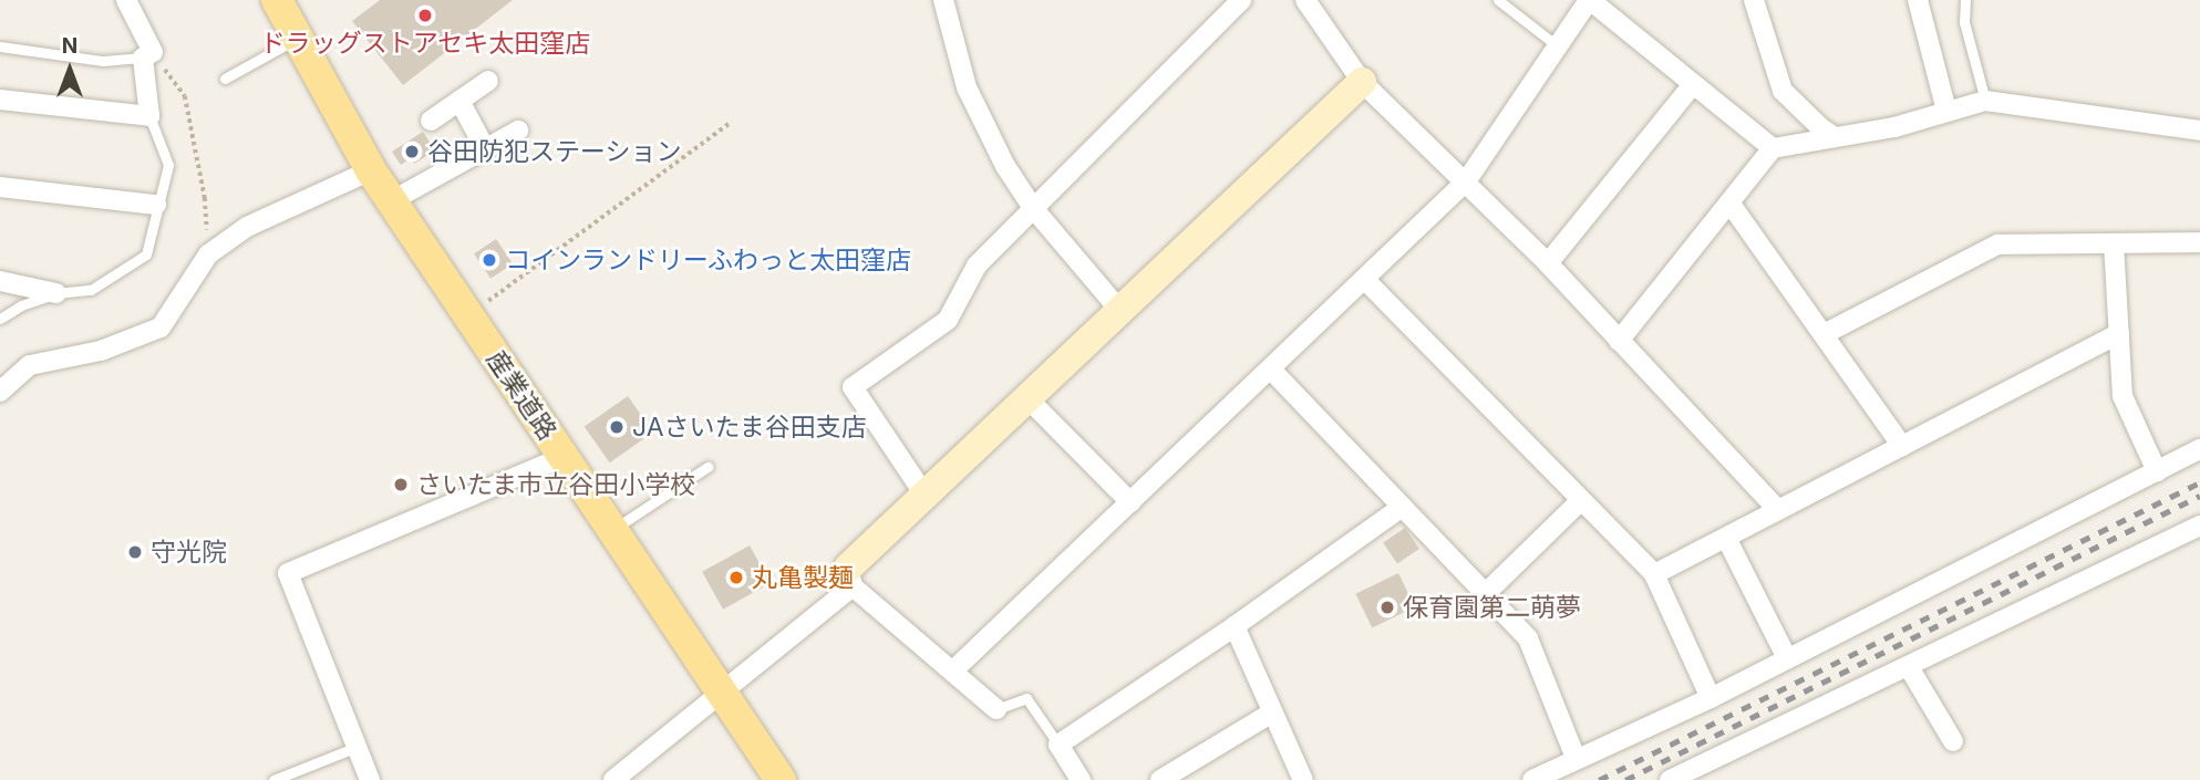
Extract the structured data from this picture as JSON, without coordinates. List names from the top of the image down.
{
  "streets": {
    "main road": ["産業道路"]
  },
  "places": [
    "ドラッグストアセキ太田窪店",
    "谷田防犯ステーション",
    "コインランドリーふわっと太田窪店",
    "JAさいたま谷田支店",
    "さいたま市立谷田小学校",
    "守光院",
    "丸亀製麺",
    "保育園第二萌夢"
  ],
  "north": "top"
}
